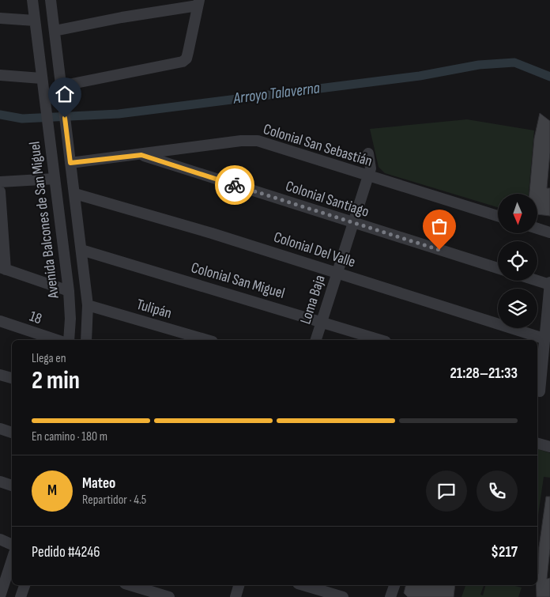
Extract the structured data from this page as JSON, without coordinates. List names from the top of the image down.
{
  "streets": {
    "street": [
      "Colonial San Sebastián",
      "Colonial Santiago",
      "Avenida Balcones de San Miguel",
      "Colonial Del Valle",
      "Colonial San Miguel",
      "Loma Baja",
      "Tulipán",
      "18"
    ]
  },
  "crossings": [
    ["Colonial San Sebastián", "Colonial Santiago"],
    ["Colonial San Sebastián", "Loma Baja"],
    ["Colonial Santiago", "Loma Baja"],
    ["Colonial Del Valle", "Loma Baja"],
    ["Colonial San Miguel", "Loma Baja"]
  ],
  "water": ["Arroyo Talaverna"],
  "north": "bottom",
  "page": {
    "heading": ["2 min", "Llega en", "21:28–21:33"],
    "panel": [
      "Mateo",
      "Repartidor · 4.5",
      "Pedido #4246",
      "$217"
    ],
    "bar": "En camino · 180 m",
    "round": "M"
  }
}
